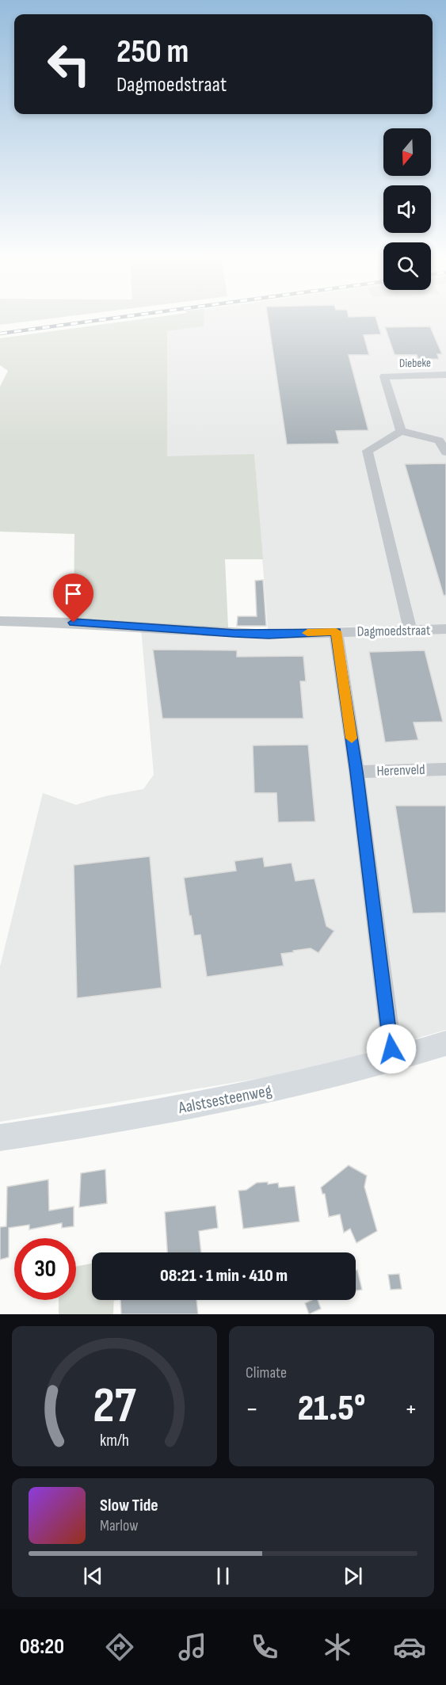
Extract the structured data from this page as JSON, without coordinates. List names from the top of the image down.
{
  "streets": {
    "main road": ["Aalstsesteenweg"],
    "street": ["Diebeke", "Dagmoedstraat", "Herenveld"]
  },
  "crossings": [
    ["Dagmoedstraat", "Herenveld"],
    ["Herenveld", "Aalstsesteenweg"]
  ],
  "north": "bottom",
  "page": {
    "turn": ["250 m", "Dagmoedstraat"],
    "limit": "30",
    "trip": "08:21 · 1 min · 410 m",
    "tile": "Climate",
    "heat": ["−", "21.5°", "+"],
    "song": ["Slow Tide", "Marlow"],
    "tabs": "08:20",
    "gauge": ["27", "km/h"]
  }
}
